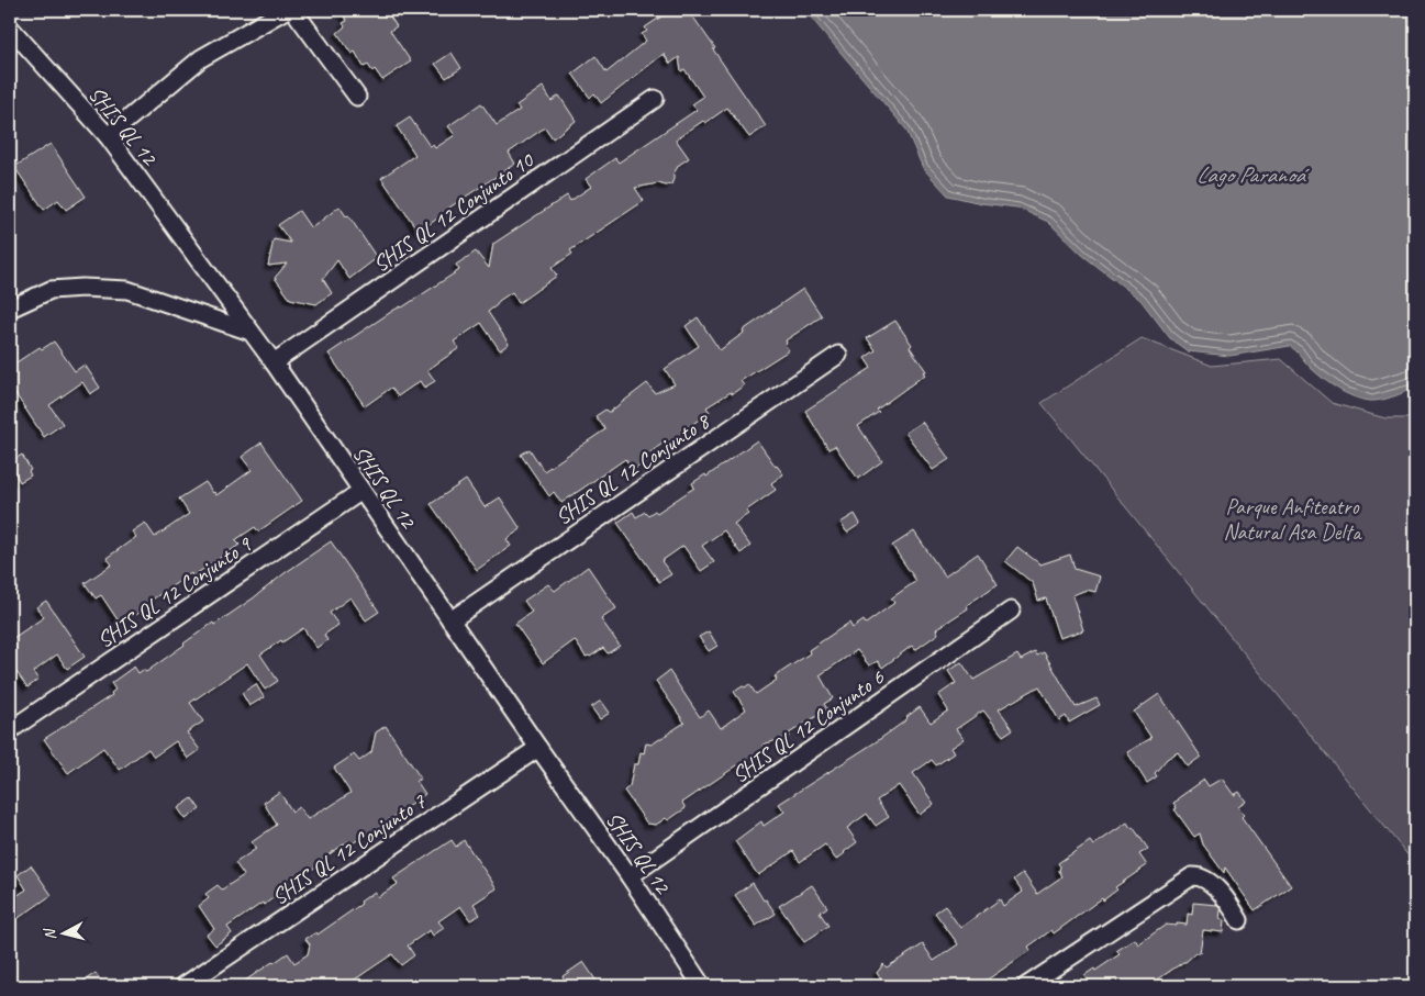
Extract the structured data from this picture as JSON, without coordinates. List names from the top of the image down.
{
  "streets": {
    "street": [
      "SHIS QL 12",
      "SHIS QL 12 Conjunto 10",
      "SHIS QL 12 Conjunto 8",
      "SHIS QL 12 Conjunto 9",
      "SHIS QL 12 Conjunto 6",
      "SHIS QL 12 Conjunto 7"
    ]
  },
  "crossings": [
    ["SHIS QL 12", "SHIS QL 12 Conjunto 10"],
    ["SHIS QL 12", "SHIS QL 12 Conjunto 8"],
    ["SHIS QL 12", "SHIS QL 12 Conjunto 9"],
    ["SHIS QL 12", "SHIS QL 12 Conjunto 6"],
    ["SHIS QL 12", "SHIS QL 12 Conjunto 7"]
  ],
  "water": ["Lago Paranoá"],
  "parks": ["Parque Anfiteatro Natural Asa Delta"],
  "north": "left"
}
